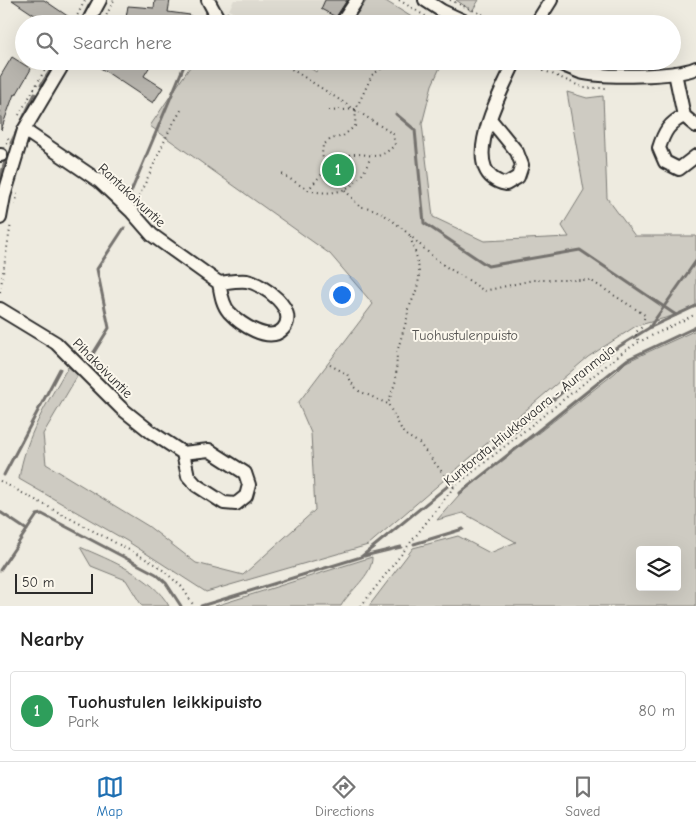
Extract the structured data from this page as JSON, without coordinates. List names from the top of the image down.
{
  "streets": {
    "street": ["Rantakoivuntie", "Pihakoivuntie"],
    "path": ["Kuntorata Hiukkavaara - Auranmaja"]
  },
  "parks": ["Tuohustulenpuisto"],
  "scale_bar": "50 m",
  "page": {
    "search": "Search here",
    "pins": "1",
    "scale": "50 m",
    "heading": "Nearby",
    "list": [
      {
        "mark": "1",
        "name": "Tuohustulen leikkipuisto",
        "note": "Park",
        "value": "80 m"
      }
    ],
    "nav": ["Map", "Directions", "Saved"]
  }
}
